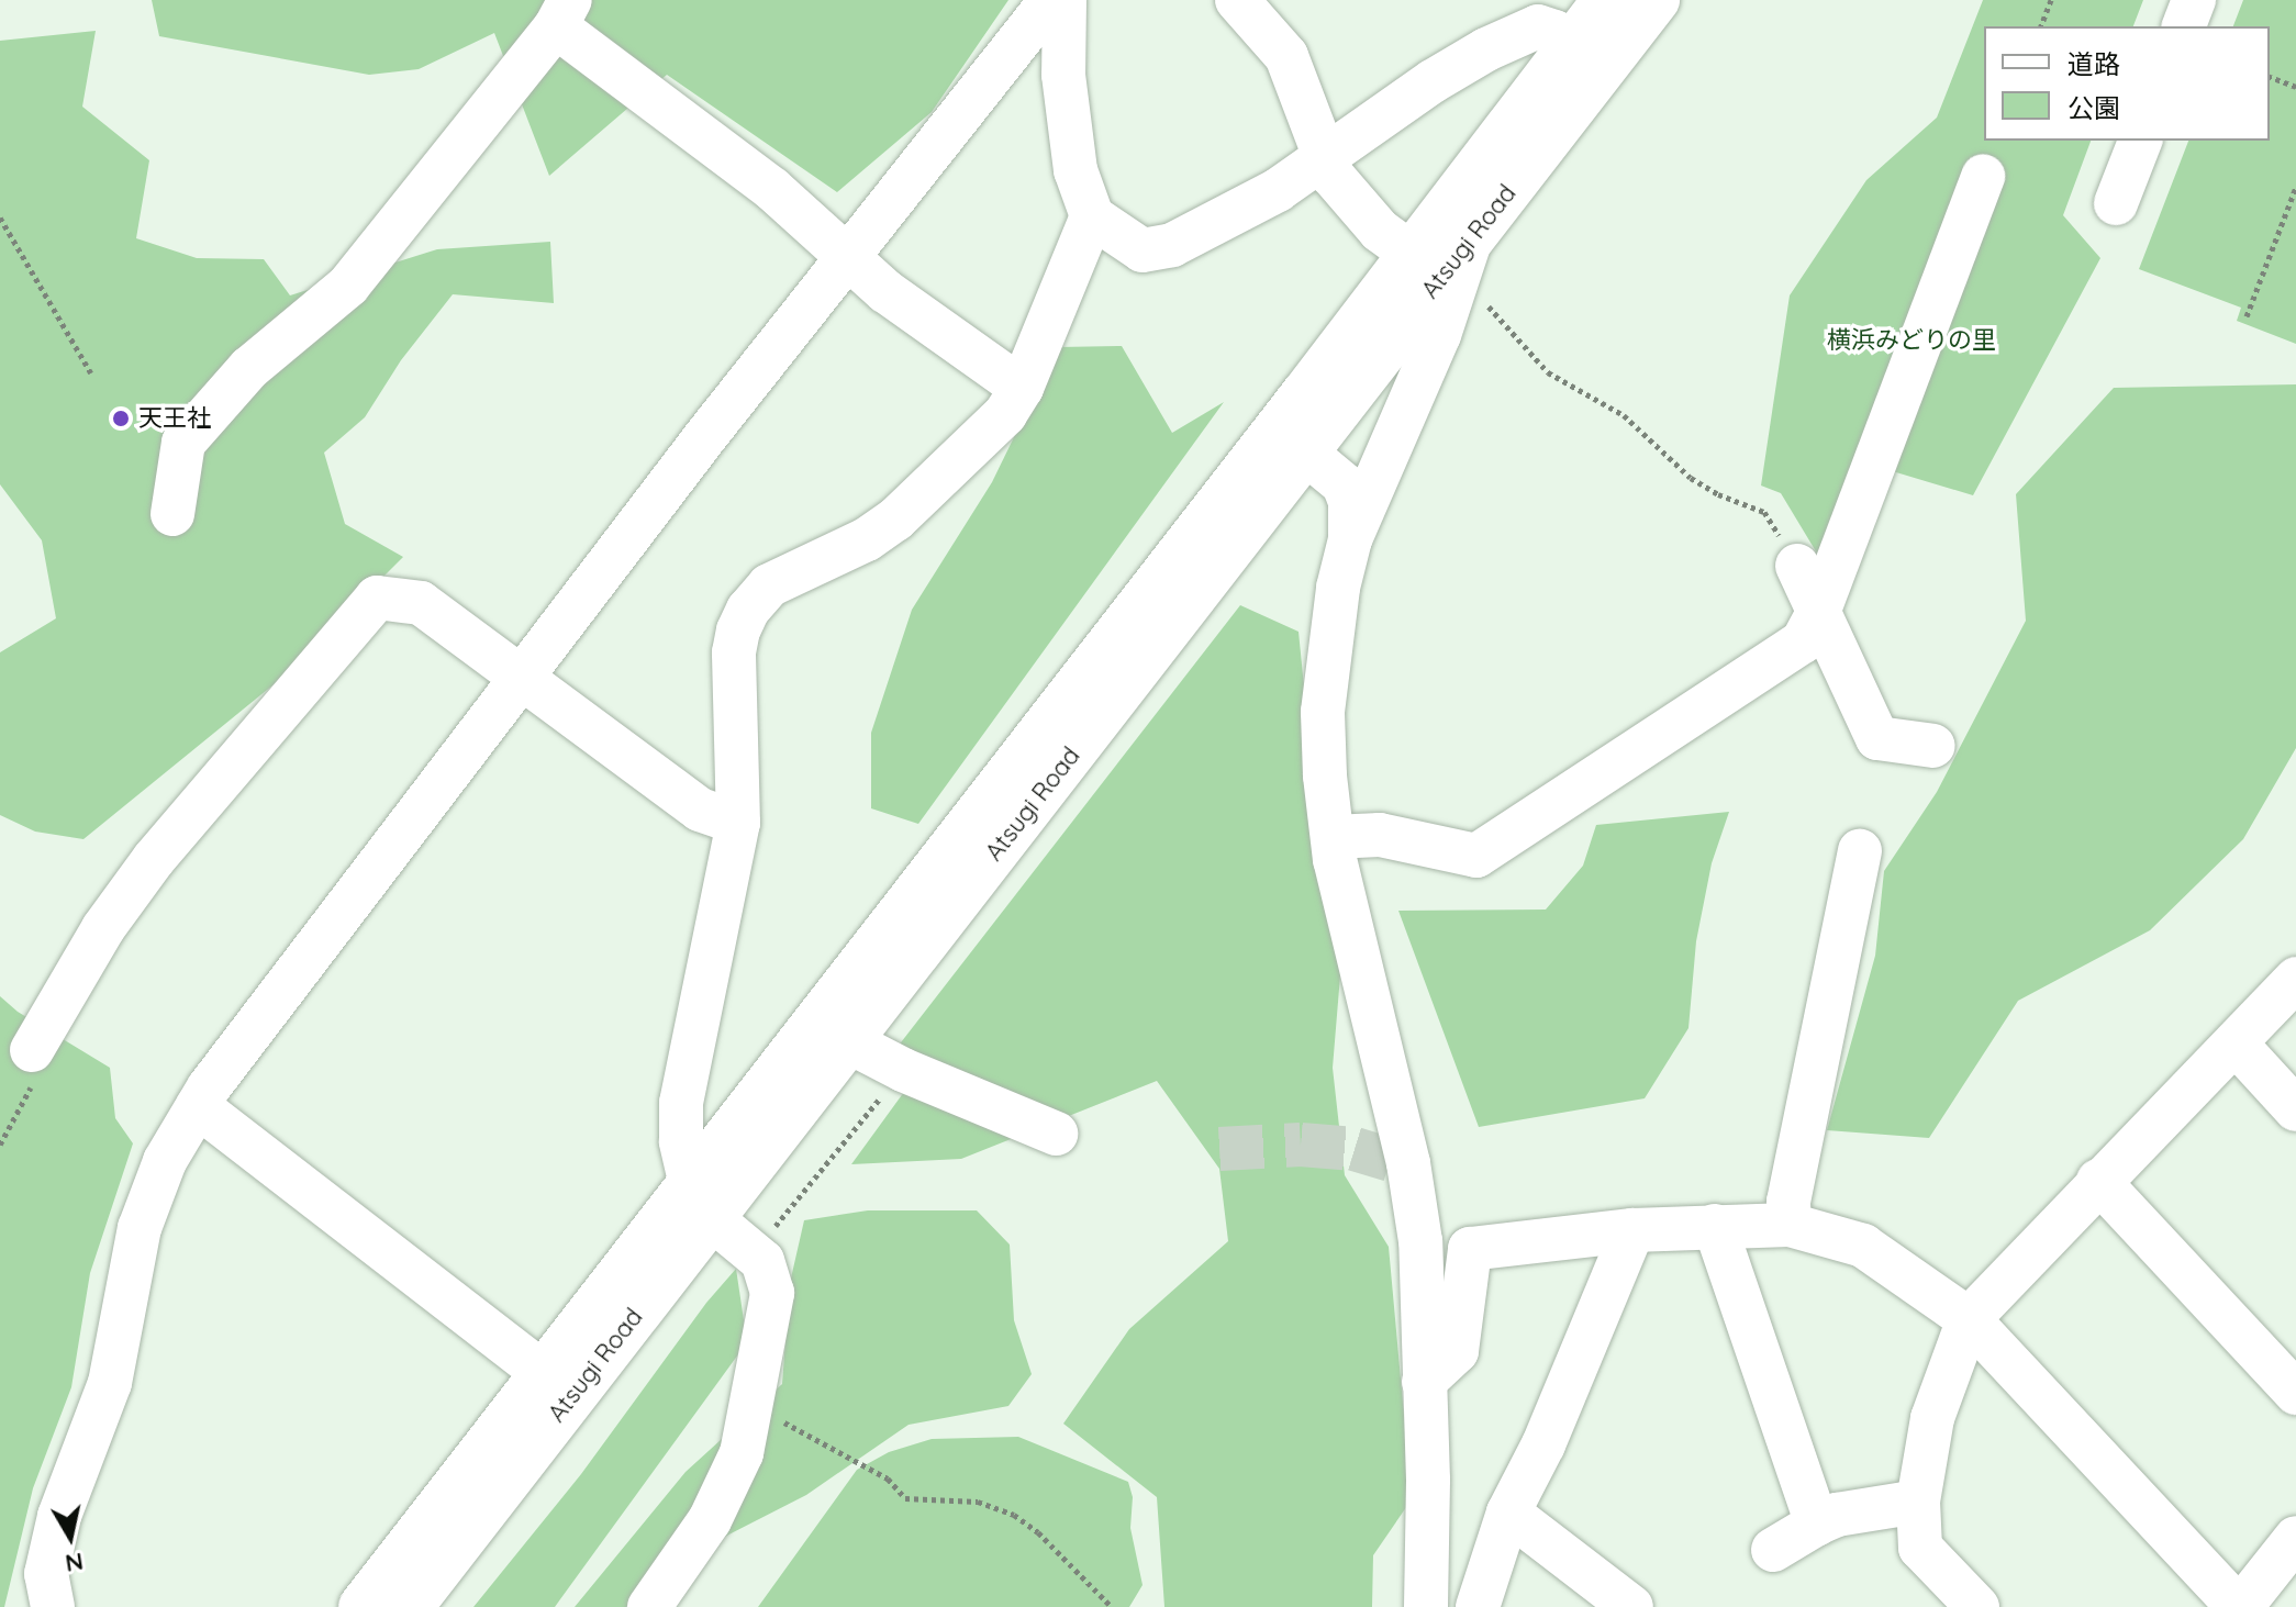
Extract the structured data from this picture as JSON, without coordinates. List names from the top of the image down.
{
  "streets": {
    "highway": ["Atsugi Road"]
  },
  "parks": ["横浜みどりの里"],
  "places": ["天王社"],
  "legend": ["道路", "公園"],
  "north": "bottom"
}
